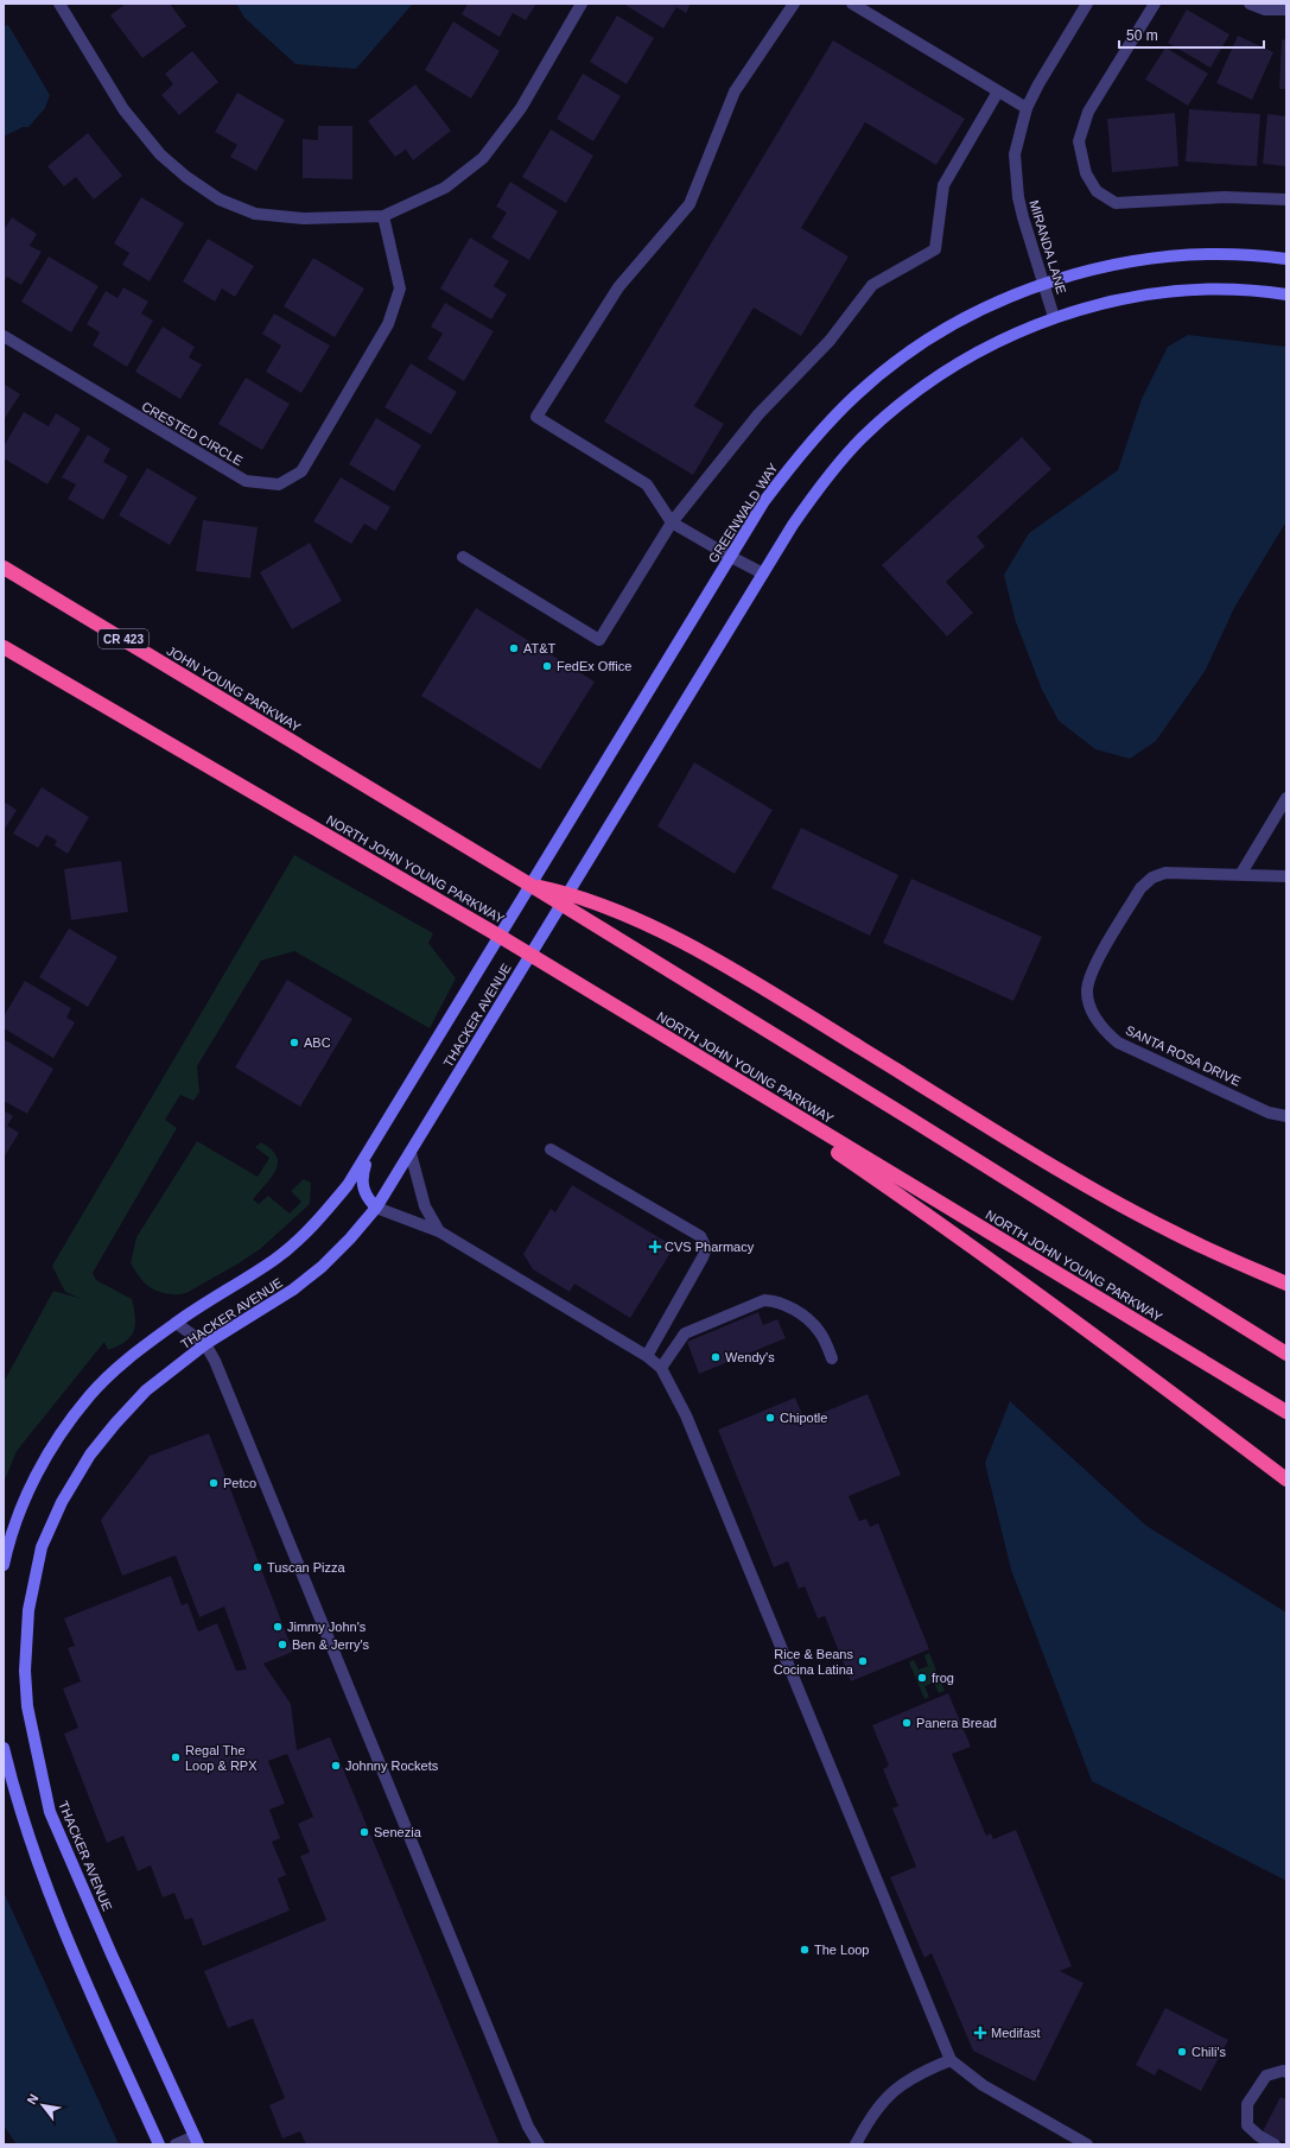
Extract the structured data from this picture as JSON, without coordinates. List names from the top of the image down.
{
  "streets": {
    "highway": ["CR 423", "JOHN YOUNG PARKWAY", "NORTH JOHN YOUNG PARKWAY"],
    "street": [
      "MIRANDA LANE",
      "CRESTED CIRCLE",
      "GREENWALD WAY",
      "THACKER AVENUE",
      "SANTA ROSA DRIVE"
    ]
  },
  "crossings": [
    ["MIRANDA LANE", "GREENWALD WAY"],
    ["GREENWALD WAY", "JOHN YOUNG PARKWAY"],
    ["GREENWALD WAY", "THACKER AVENUE"],
    ["JOHN YOUNG PARKWAY", "THACKER AVENUE"],
    ["NORTH JOHN YOUNG PARKWAY", "THACKER AVENUE"]
  ],
  "places": {
    "other": [
      "AT&T",
      "FedEx Office",
      "ABC",
      "Wendy's",
      "Chipotle",
      "Petco",
      "Tuscan Pizza",
      "Jimmy John's",
      "Ben & Jerry's",
      "Rice & Beans Cocina Latina",
      "frog",
      "Panera Bread",
      "Regal The Loop & RPX",
      "Johnny Rockets",
      "Senezia",
      "The Loop",
      "Chili's"
    ],
    "health": ["CVS Pharmacy", "Medifast"]
  },
  "scale_bar": "50 m",
  "north": "top left"
}
